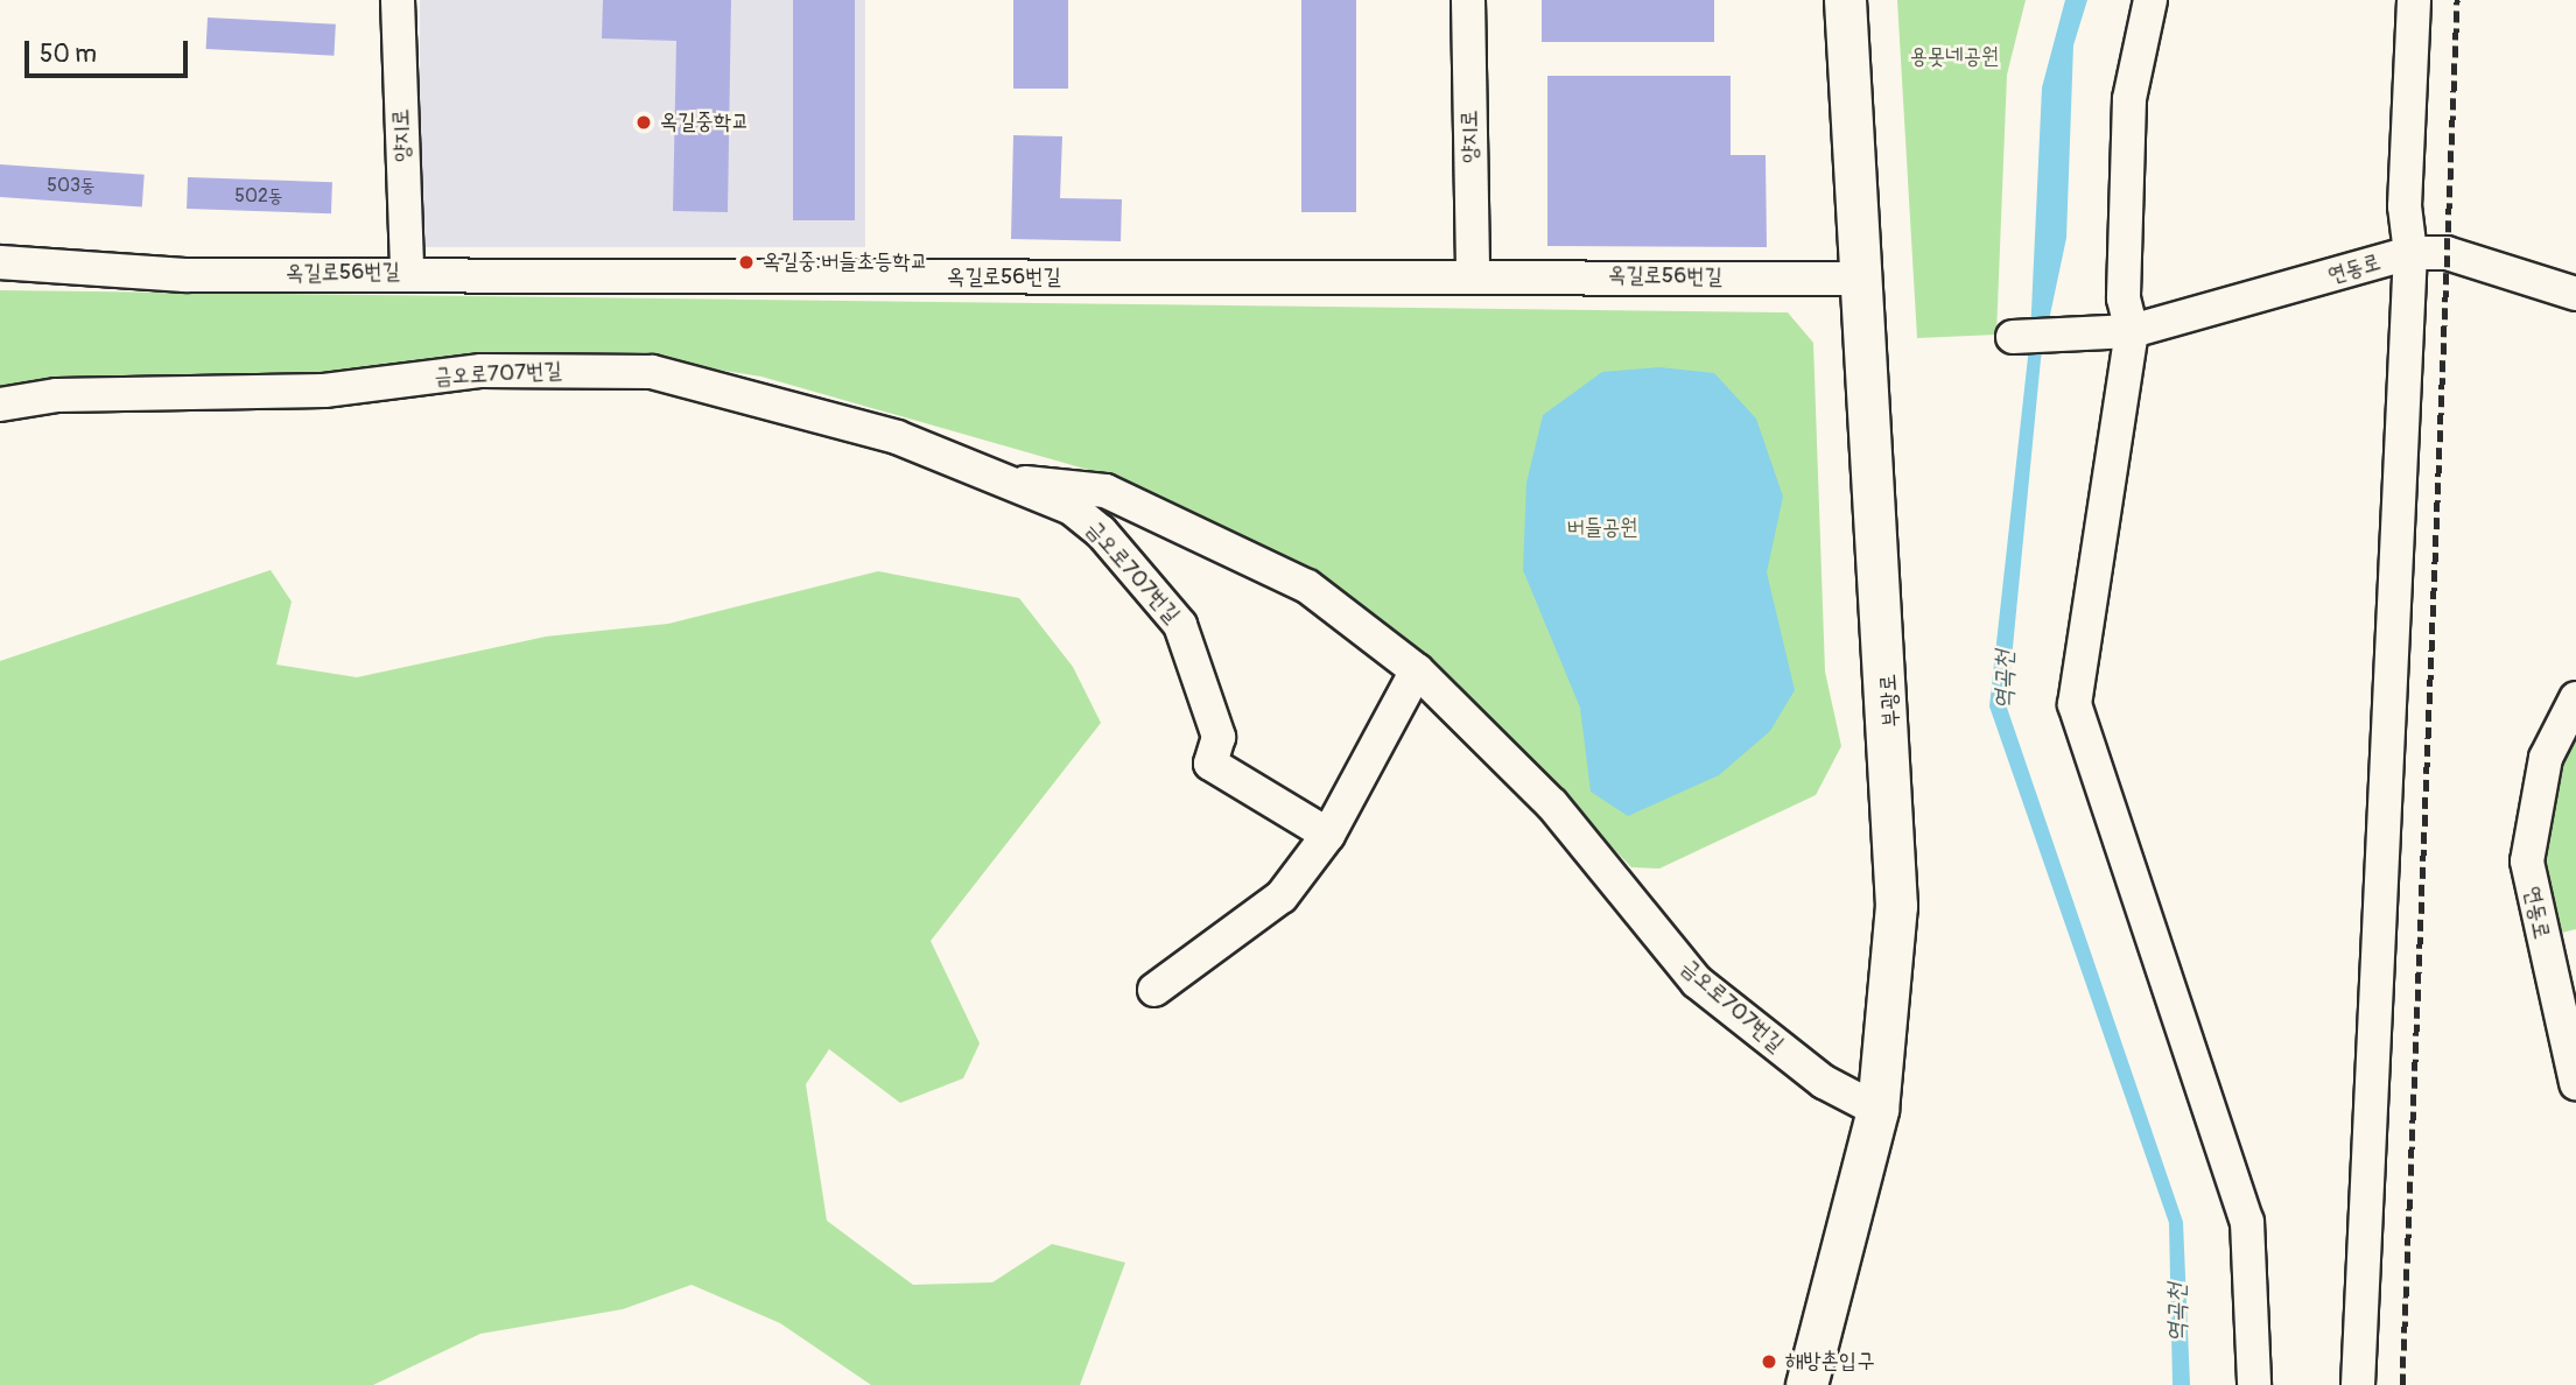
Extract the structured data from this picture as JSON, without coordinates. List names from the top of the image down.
{
  "streets": {
    "main road": ["부광로"],
    "street": [
      "양지로",
      "연동로",
      "옥길로56번길",
      "금오로707번길"
    ]
  },
  "crossings": [
    ["양지로", "옥길로56번길"],
    ["옥길로56번길", "부광로"],
    ["금오로707번길", "부광로"]
  ],
  "water": ["역곡천"],
  "parks": ["용못네공원", "버들공원"],
  "places": ["옥길중학교", "옥길중.버들초등학교", "해방촌입구"],
  "house_numbers": ["503동", "502동"],
  "scale_bar": "50 m"
}
